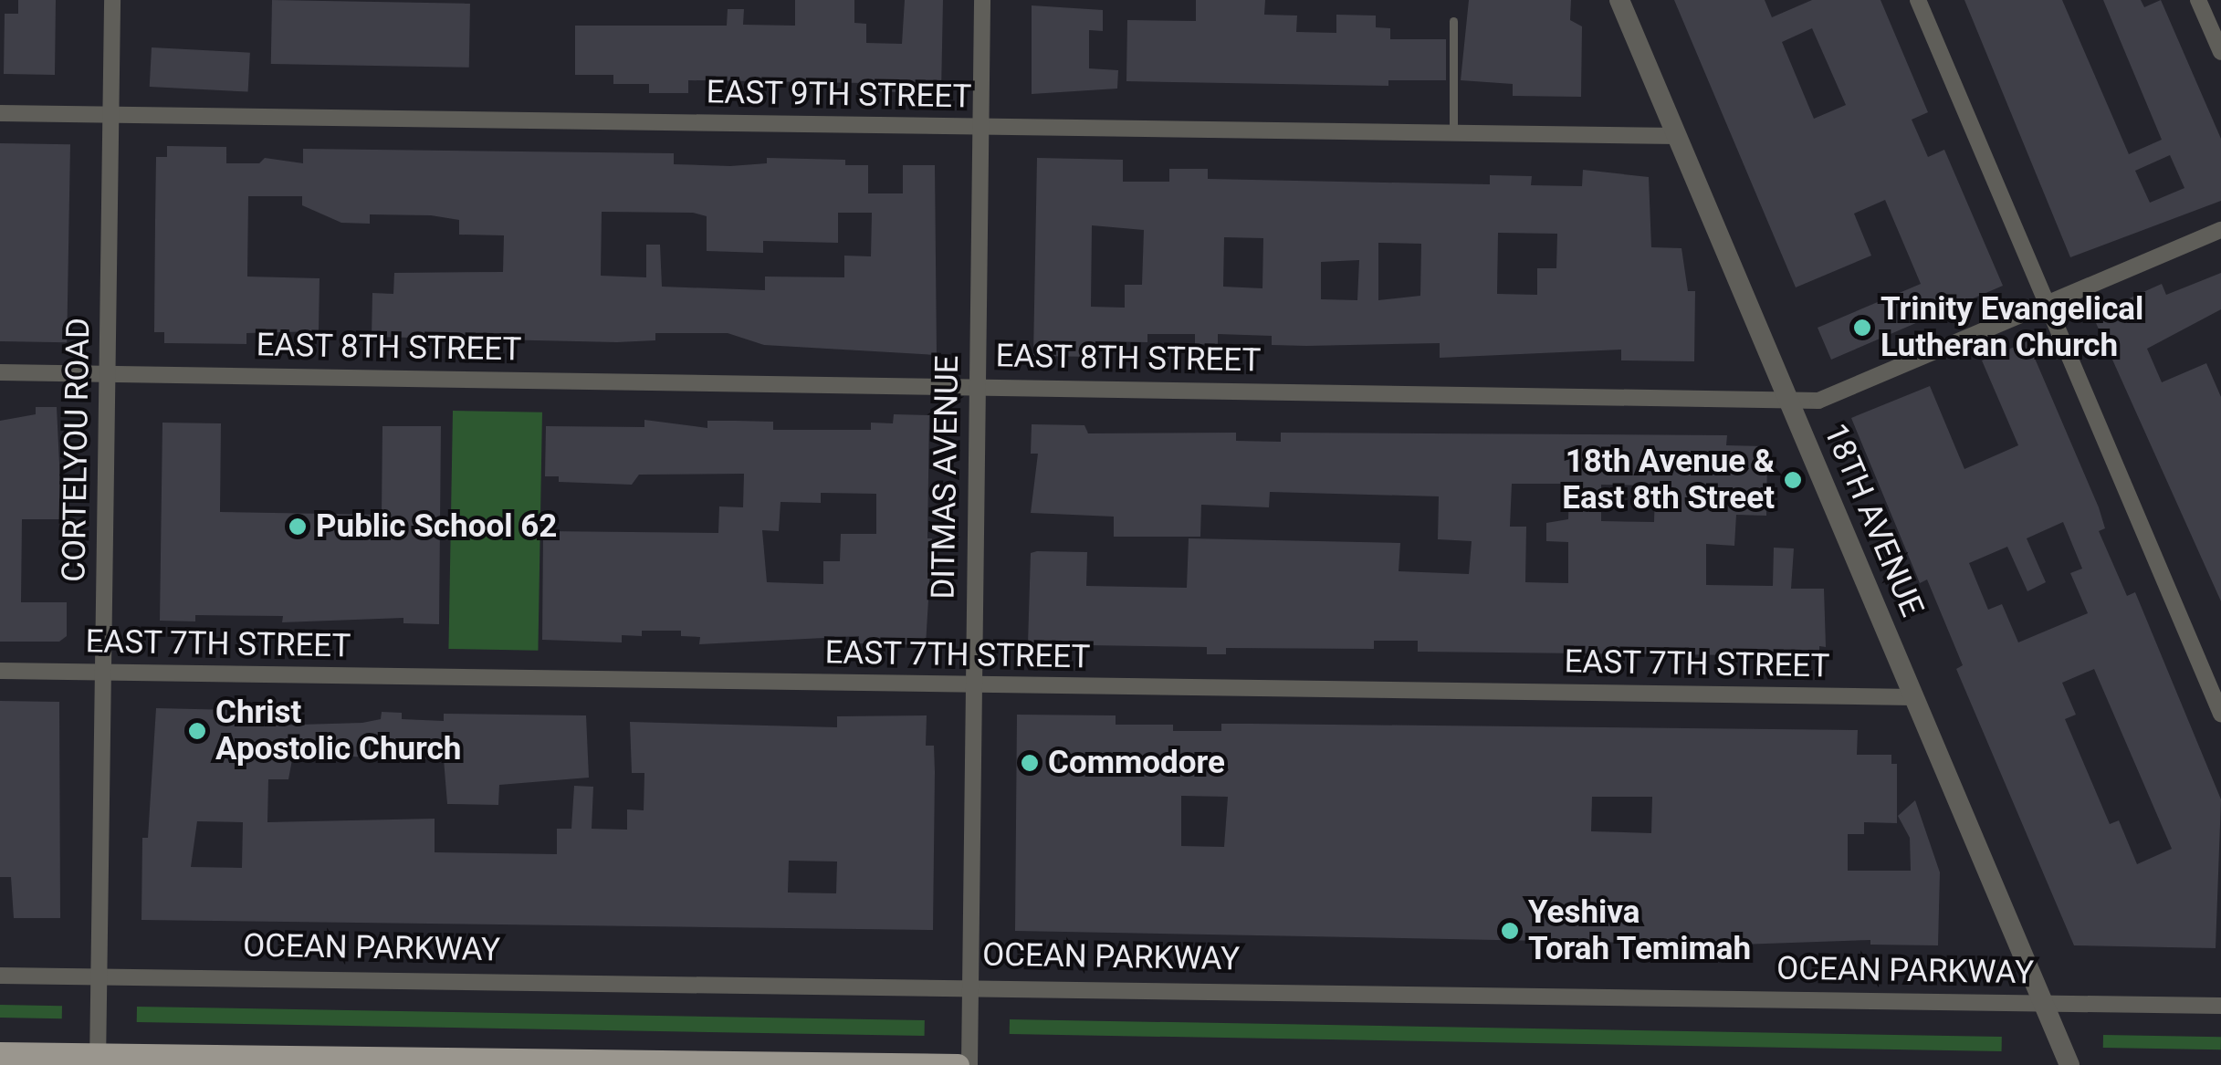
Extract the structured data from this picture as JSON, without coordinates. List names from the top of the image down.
{
  "streets": {
    "street": [
      "EAST 9TH STREET",
      "EAST 8TH STREET",
      "CORTELYOU ROAD",
      "DITMAS AVENUE",
      "18TH AVENUE",
      "EAST 7TH STREET",
      "OCEAN PARKWAY"
    ]
  },
  "crossings": [
    ["EAST 9TH STREET", "CORTELYOU ROAD"],
    ["EAST 9TH STREET", "DITMAS AVENUE"],
    ["EAST 9TH STREET", "18TH AVENUE"],
    ["EAST 8TH STREET", "CORTELYOU ROAD"],
    ["EAST 8TH STREET", "DITMAS AVENUE"],
    ["EAST 8TH STREET", "18TH AVENUE"],
    ["CORTELYOU ROAD", "EAST 7TH STREET"],
    ["CORTELYOU ROAD", "OCEAN PARKWAY"],
    ["DITMAS AVENUE", "EAST 7TH STREET"],
    ["DITMAS AVENUE", "OCEAN PARKWAY"],
    ["18TH AVENUE", "EAST 7TH STREET"],
    ["18TH AVENUE", "OCEAN PARKWAY"]
  ],
  "places": [
    "Trinity Evangelical Lutheran Church",
    "18th Avenue & East 8th Street",
    "Public School 62",
    "Christ Apostolic Church",
    "Commodore",
    "Yeshiva Torah Temimah"
  ]
}
